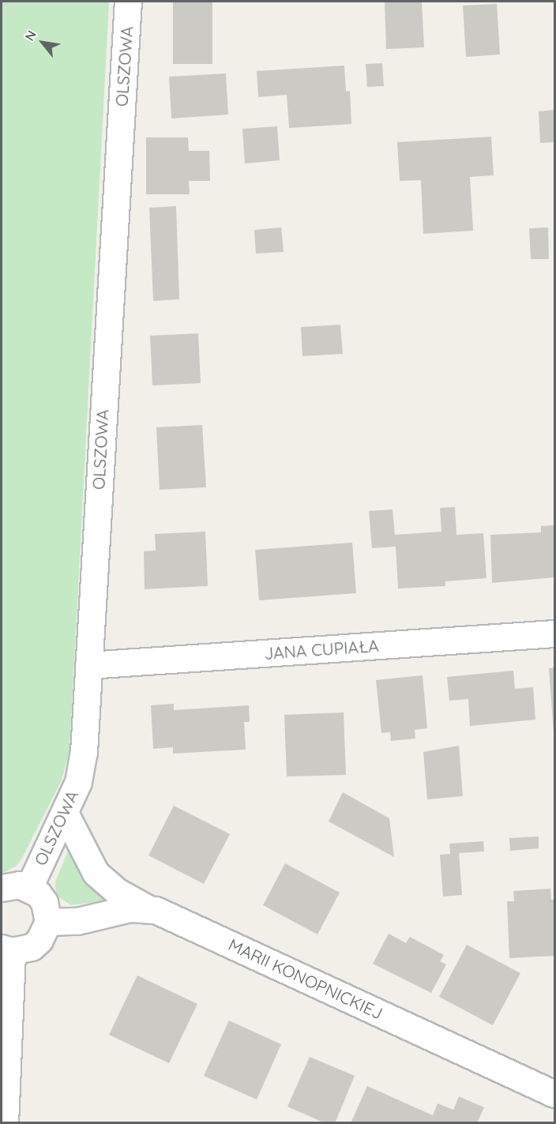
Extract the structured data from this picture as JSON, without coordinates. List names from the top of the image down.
{
  "streets": {
    "street": ["OLSZOWA", "JANA CUPIAŁA", "MARII KONOPNICKIEJ"]
  },
  "crossings": [
    ["OLSZOWA", "JANA CUPIAŁA"]
  ],
  "north": "top left"
}
